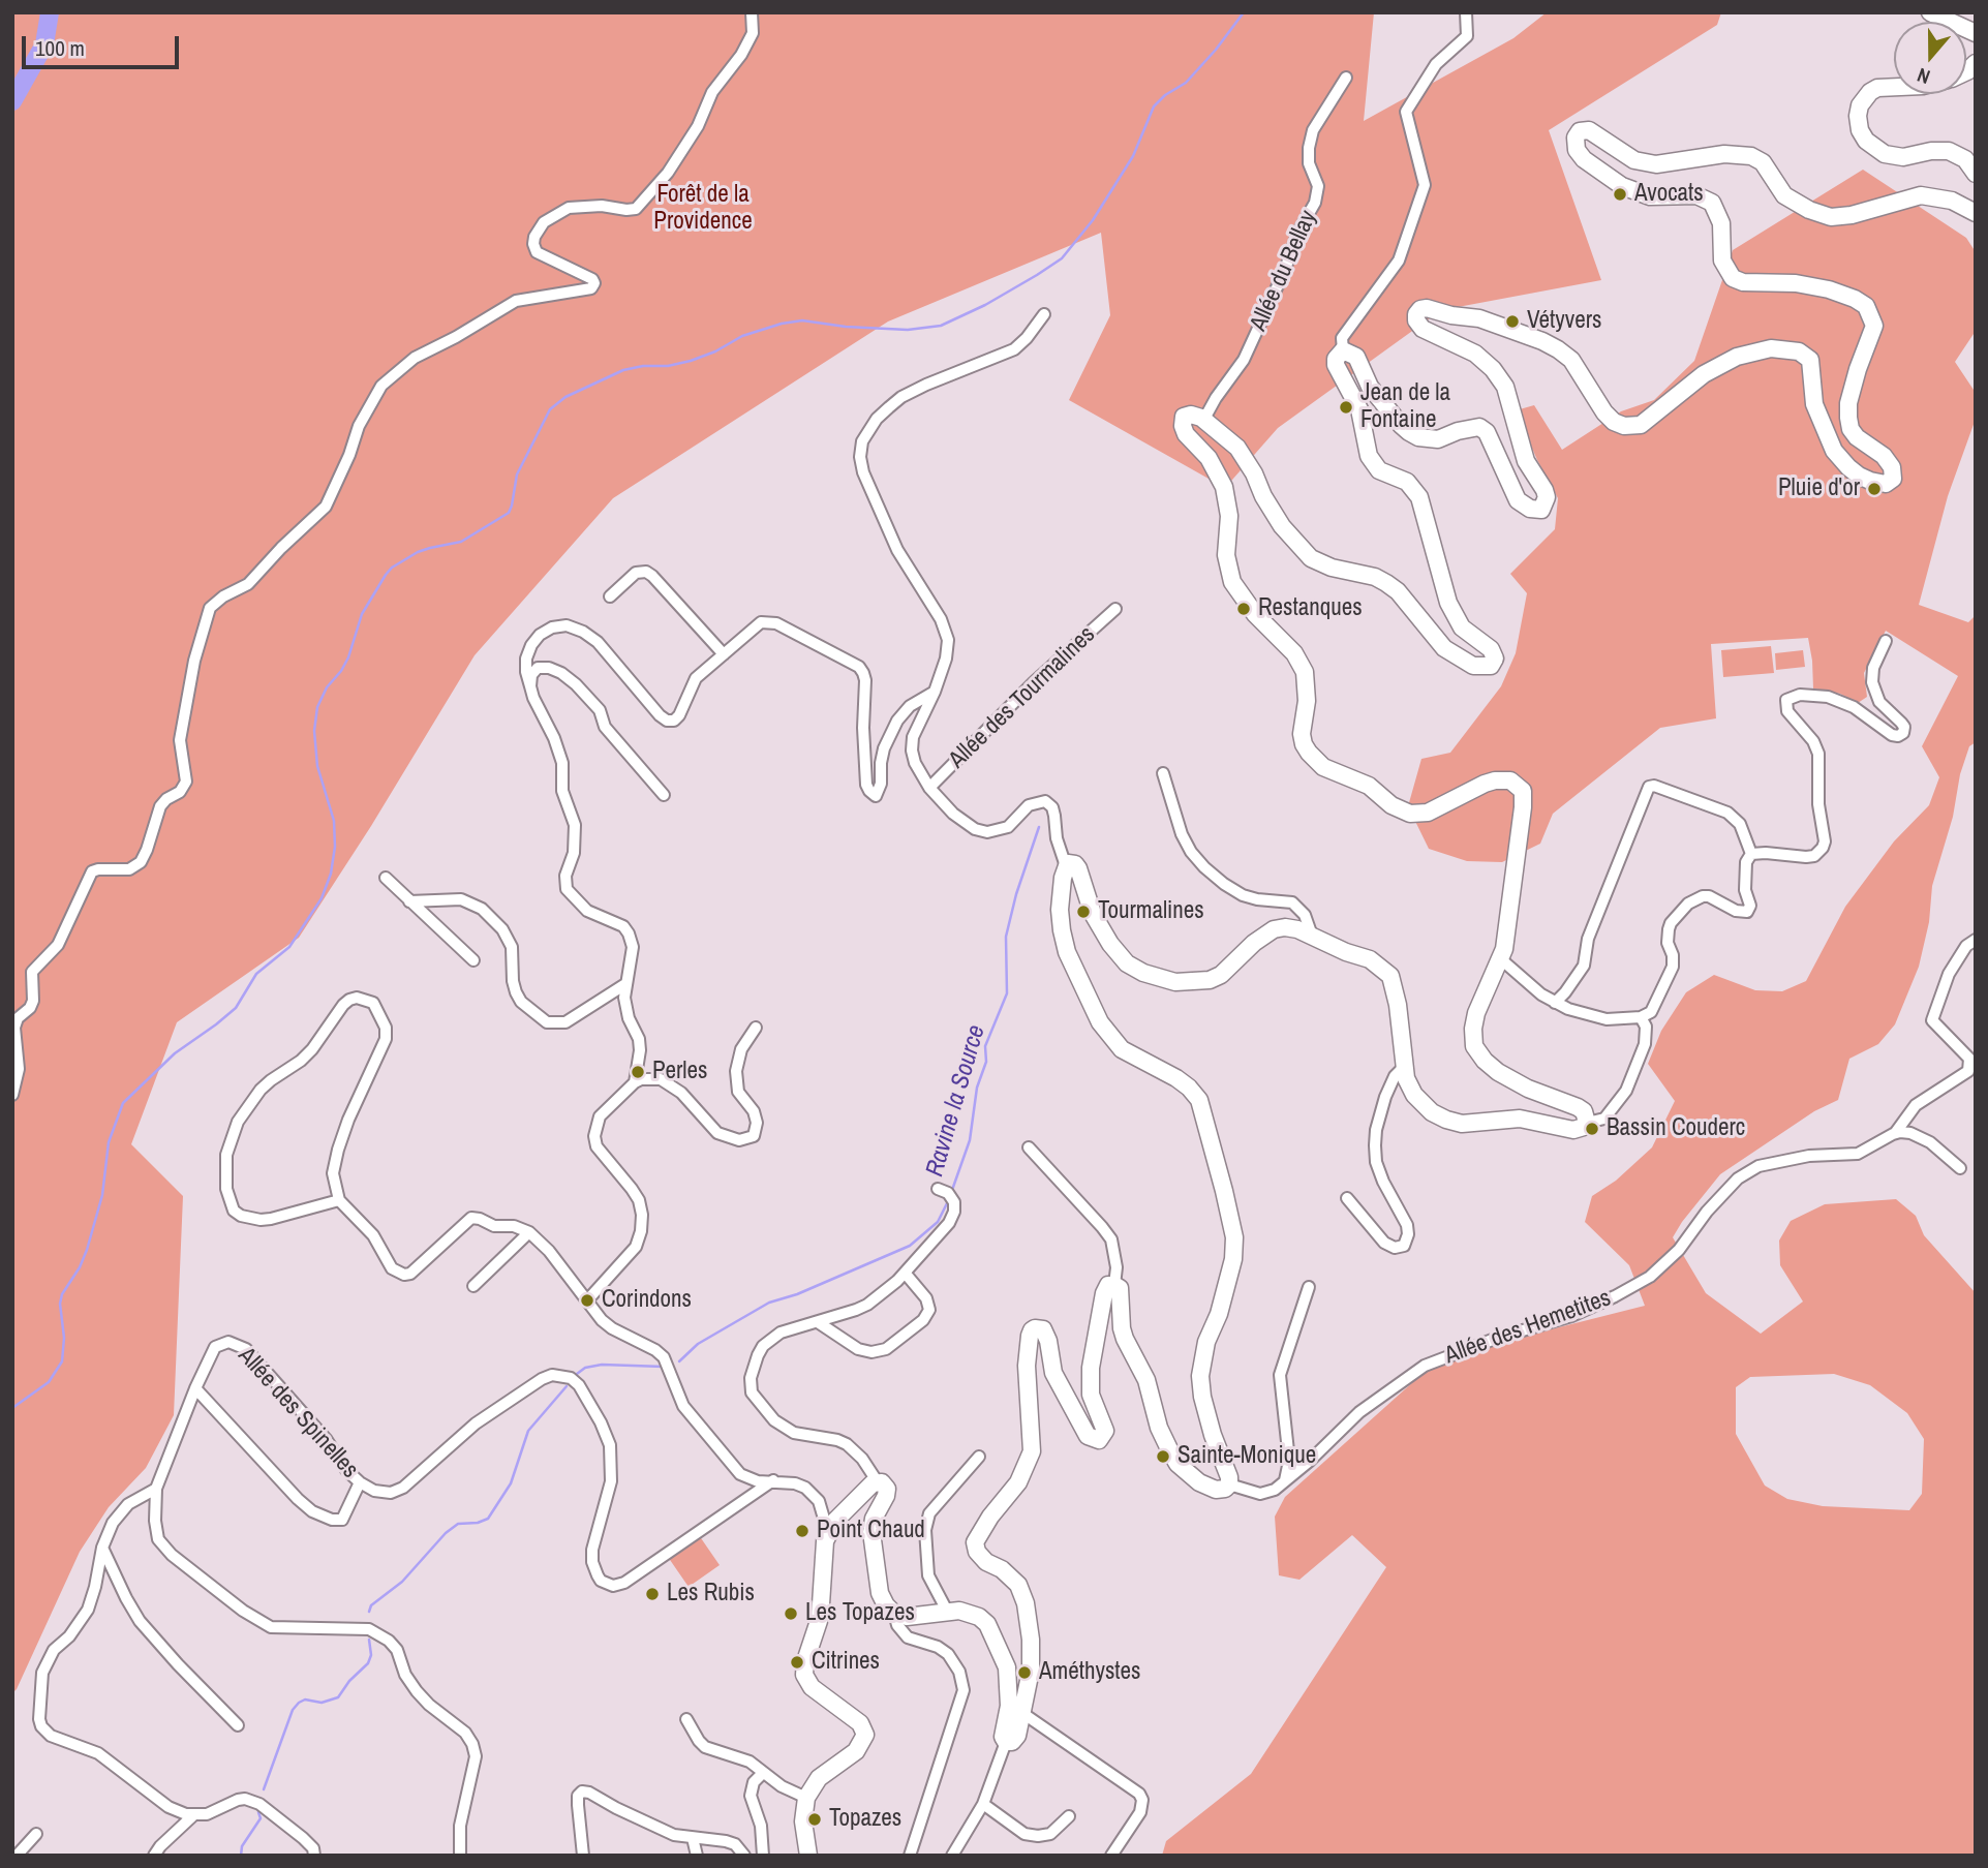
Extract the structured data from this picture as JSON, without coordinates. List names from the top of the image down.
{
  "streets": {
    "street": [
      "Allée du Bellay",
      "Allée des Tourmalines",
      "Allée des Hemetites",
      "Allée des Spinelles"
    ]
  },
  "water": ["Ravine la Source"],
  "parks": ["Forêt de la Providence"],
  "places": [
    "Avocats",
    "Vétyvers",
    "Jean de la Fontaine",
    "Pluie d'or",
    "Restanques",
    "Tourmalines",
    "Perles",
    "Bassin Couderc",
    "Corindons",
    "Sainte-Monique",
    "Point Chaud",
    "Les Rubis",
    "Les Topazes",
    "Citrines",
    "Améthystes",
    "Topazes"
  ],
  "scale_bar": "100 m",
  "north": "bottom"
}
